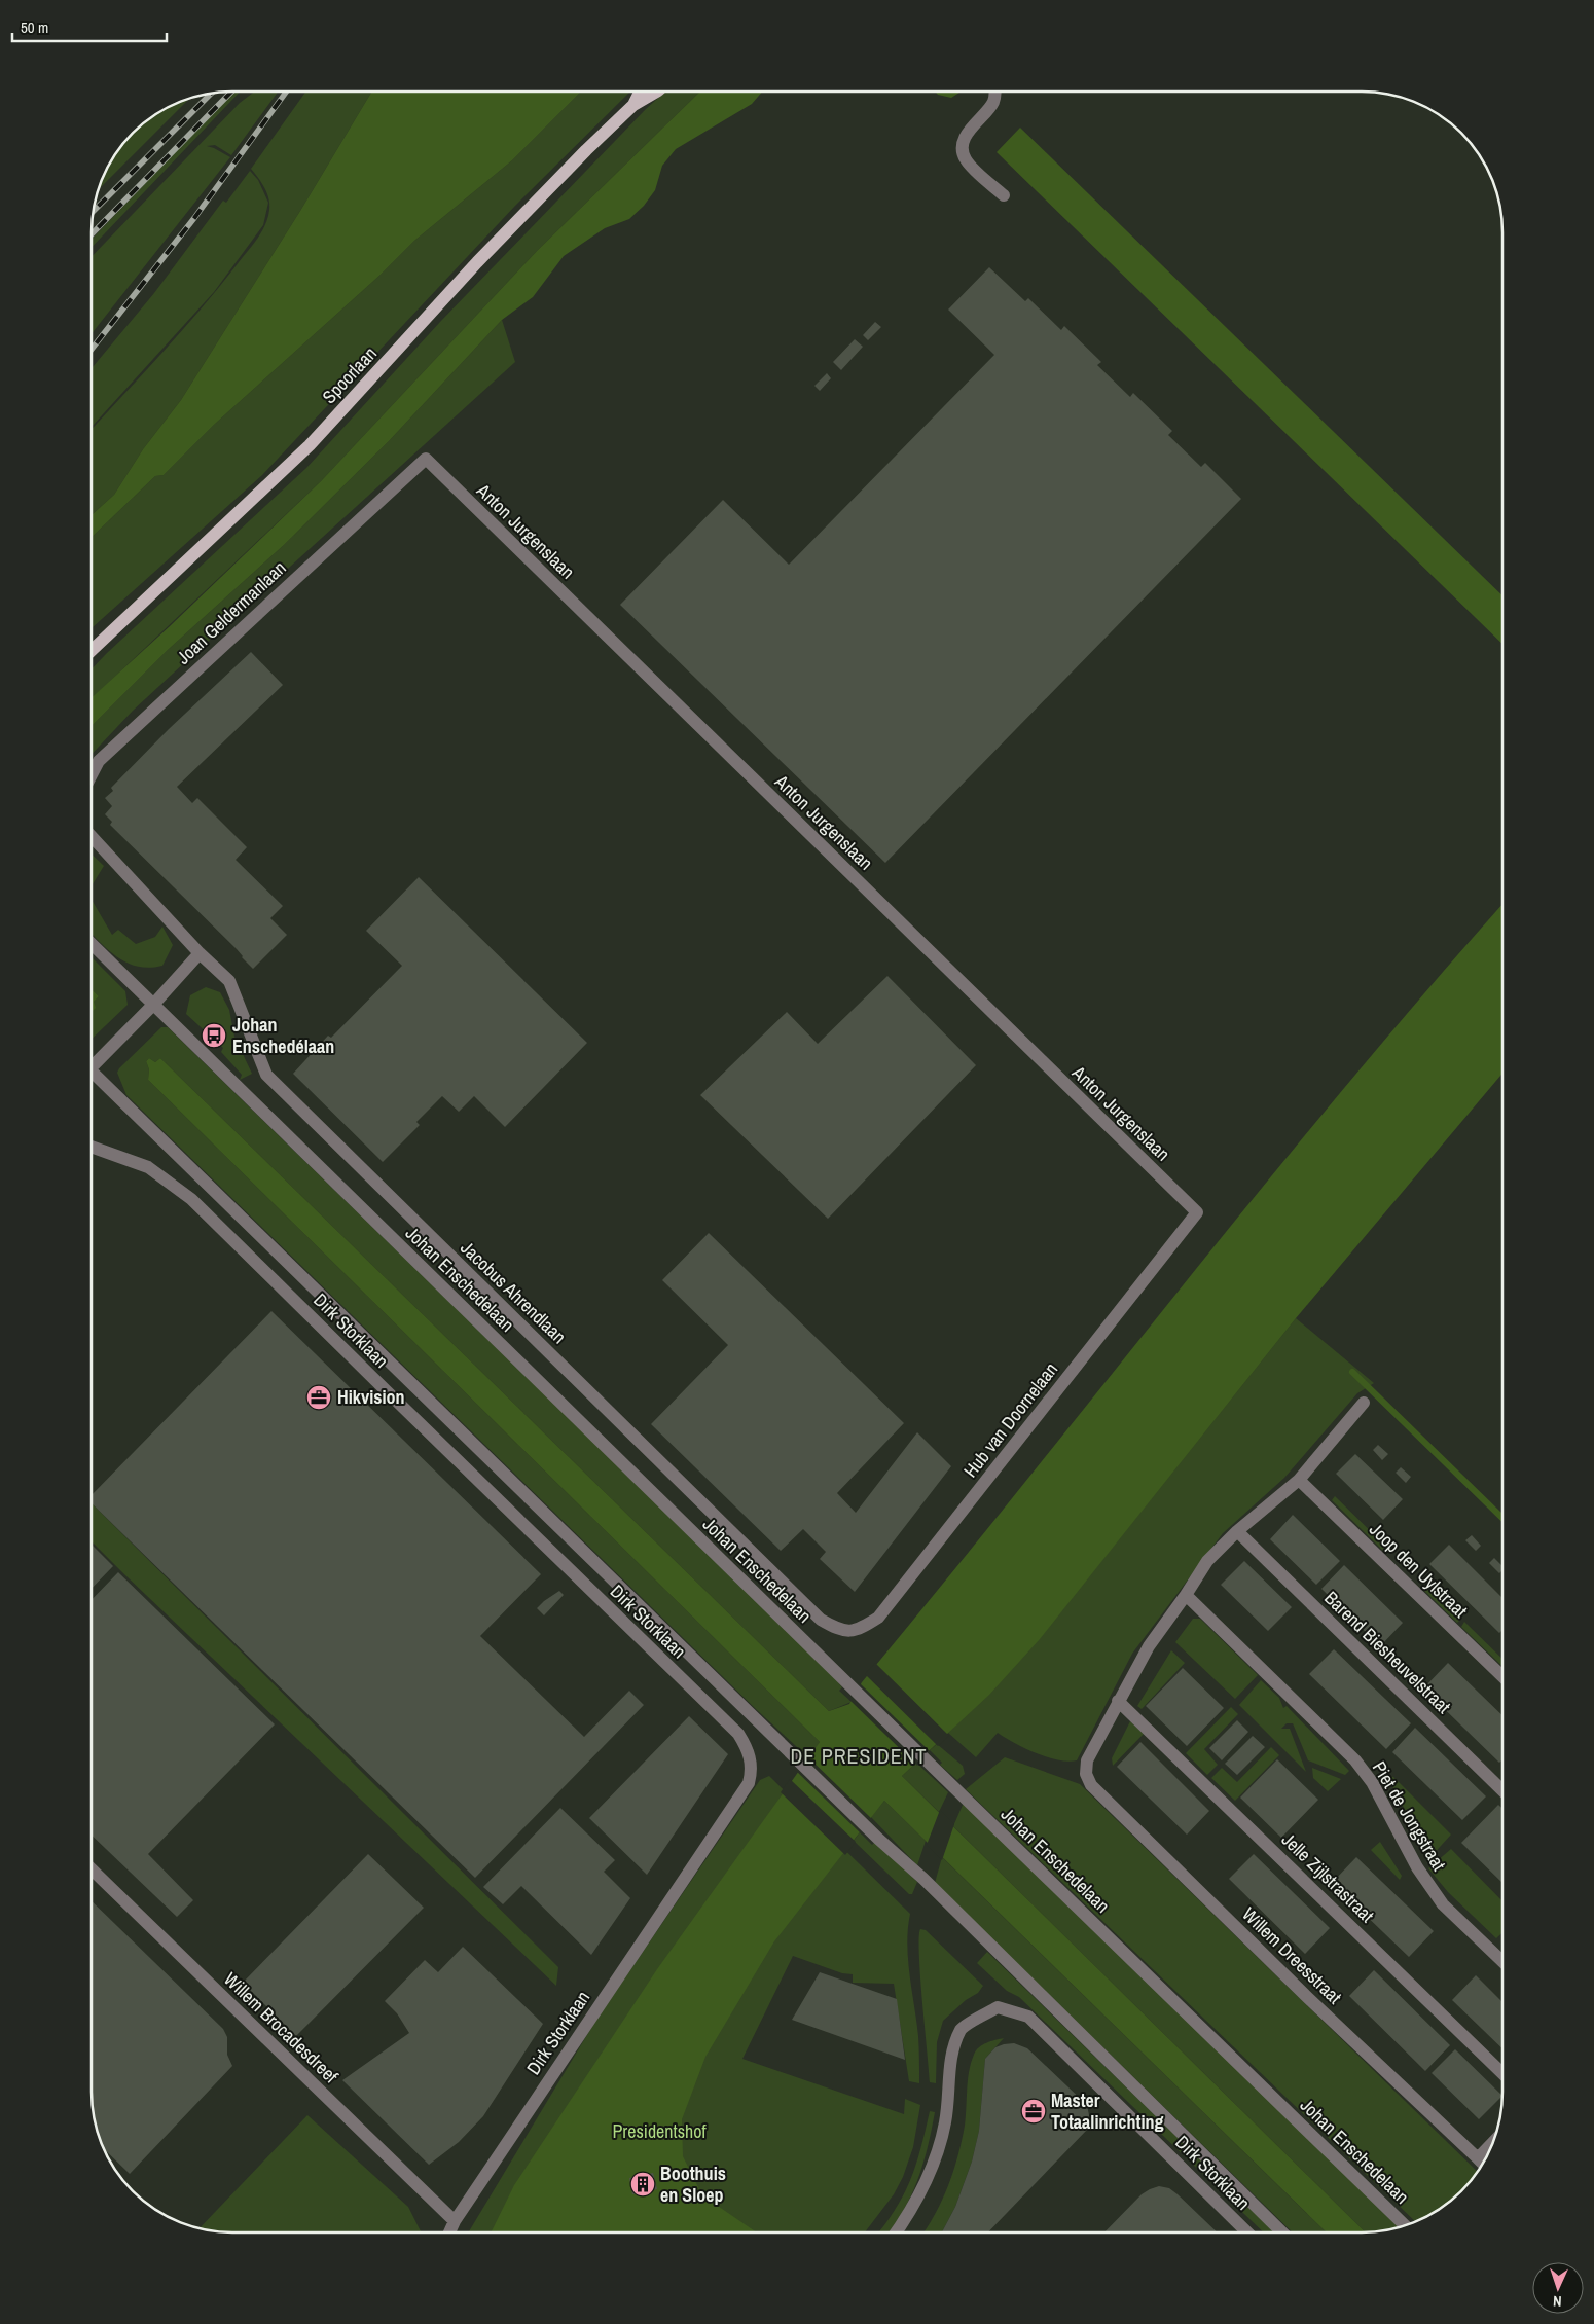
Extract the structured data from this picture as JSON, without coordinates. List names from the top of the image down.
{
  "streets": {
    "main road": ["Spoorlaan"],
    "street": [
      "Anton Jurgenslaan",
      "Joan Geldermanlaan",
      "Johan Enschedelaan",
      "Jacobus Ahrendlaan",
      "Dirk Storklaan",
      "Hub van Doornelaan",
      "Joop den Uylstraat",
      "Barend Biesheuvelstraat",
      "Piet de Jongstraat",
      "Jelle Zijlstrastraat",
      "Willem Dreesstraat",
      "Willem Brocadesdreef"
    ]
  },
  "crossings": [
    ["Anton Jurgenslaan", "Joan Geldermanlaan"],
    ["Anton Jurgenslaan", "Hub van Doornelaan"],
    ["Jacobus Ahrendlaan", "Hub van Doornelaan"],
    ["Dirk Storklaan", "Willem Brocadesdreef"],
    ["Jelle Zijlstrastraat", "Willem Dreesstraat"]
  ],
  "districts": ["DE PRESIDENT"],
  "parks": ["Presidentshof"],
  "places": {
    "bus stop": ["Johan Enschedélaan"],
    "office": ["Hikvision", "Master Totaalinrichting"],
    "building": ["Boothuis en Sloep"]
  },
  "scale_bar": "50 m",
  "north": "bottom"
}
